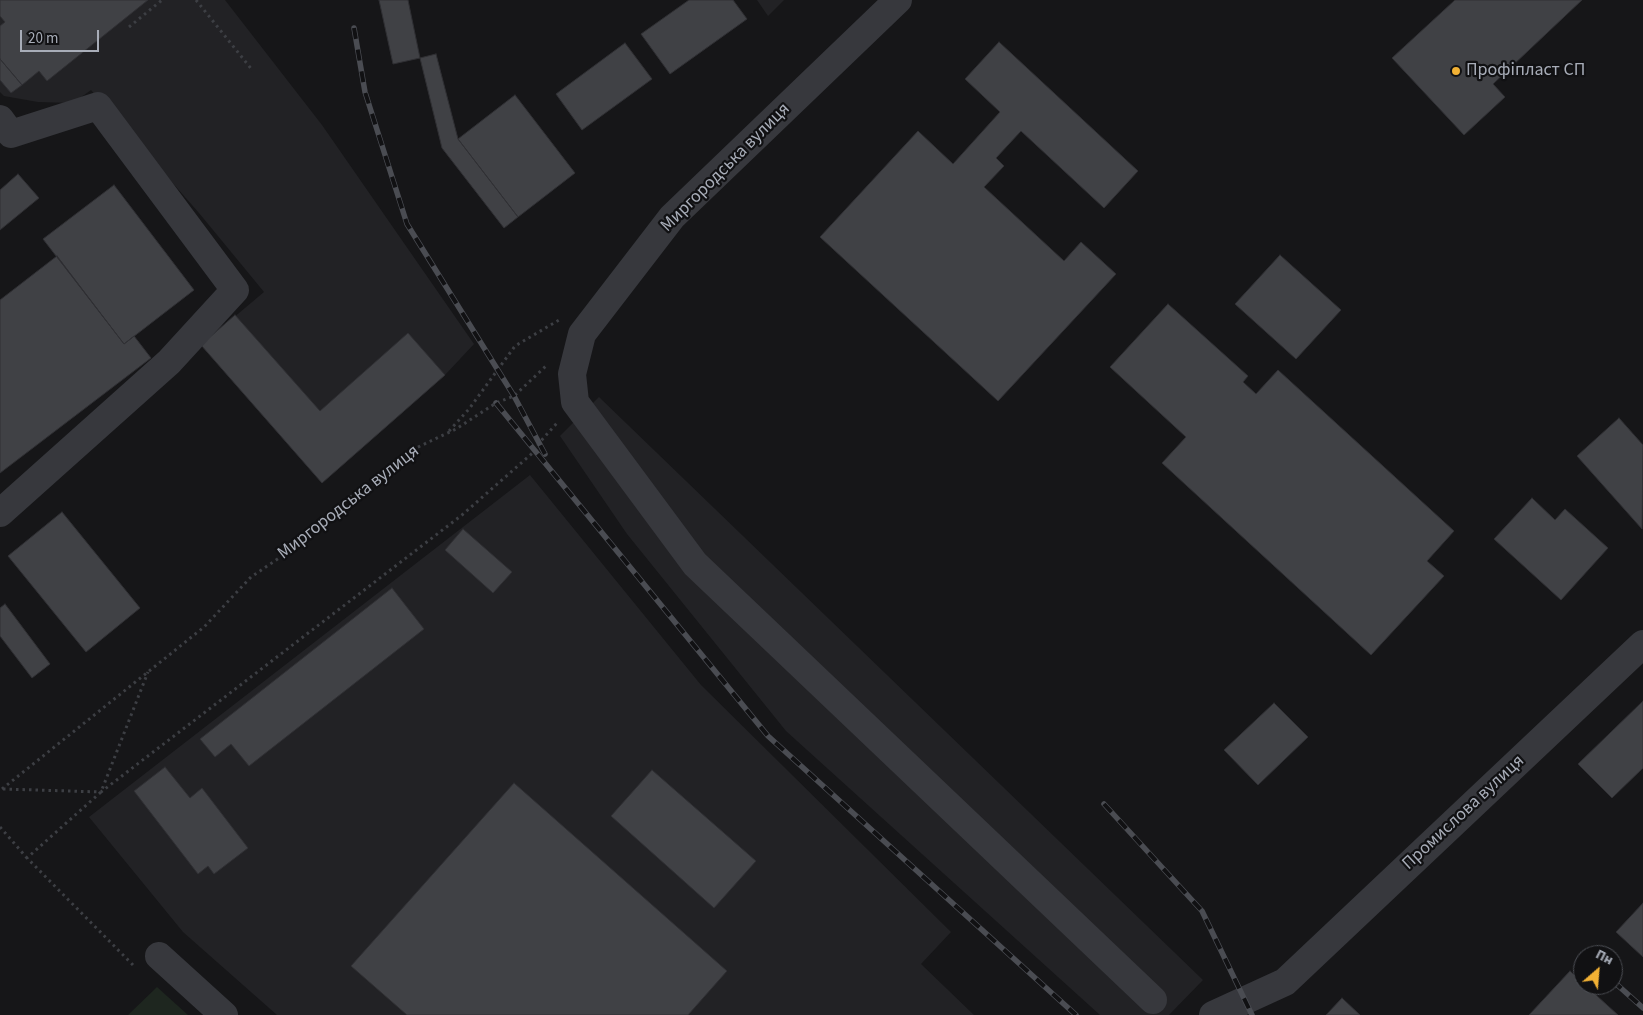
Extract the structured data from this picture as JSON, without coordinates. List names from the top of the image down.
{
  "streets": {
    "street": ["Миргородська вулиця", "Промислова вулиця"]
  },
  "places": ["Профіпласт СП"],
  "scale_bar": "20 m",
  "north": "top right"
}
